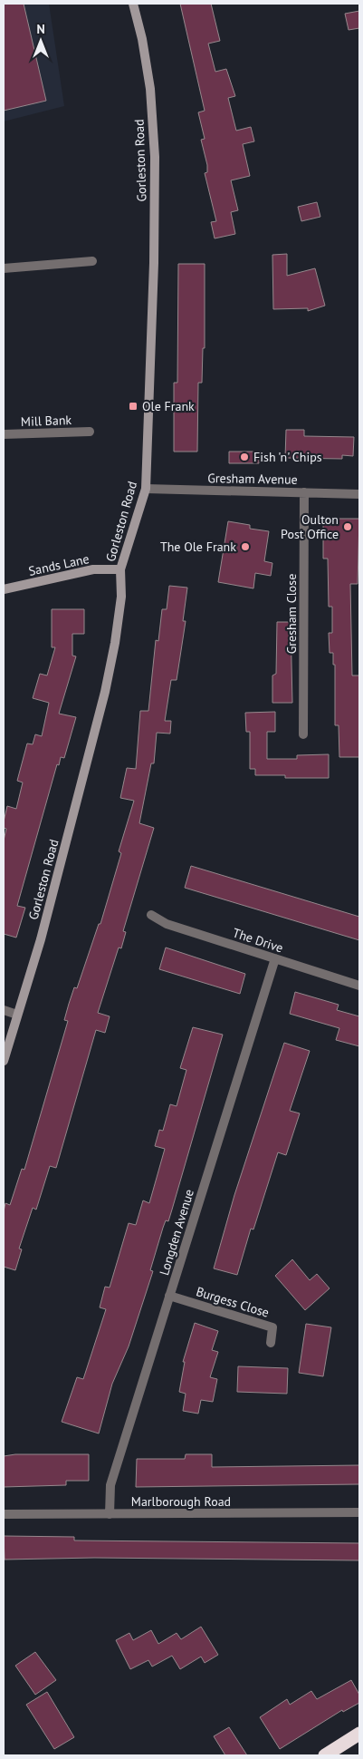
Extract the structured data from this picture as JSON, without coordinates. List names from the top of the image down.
{
  "streets": {
    "main road": ["Gorleston Road", "Sands Lane"],
    "street": [
      "Mill Bank",
      "Gresham Avenue",
      "Gresham Close",
      "The Drive",
      "Longden Avenue",
      "Burgess Close",
      "Marlborough Road"
    ]
  },
  "crossings": [
    ["Gorleston Road", "Gresham Avenue"],
    ["Gorleston Road", "Sands Lane"],
    ["Gresham Avenue", "Gresham Close"],
    ["The Drive", "Longden Avenue"],
    ["Longden Avenue", "Burgess Close"],
    ["Longden Avenue", "Marlborough Road"]
  ],
  "places": {
    "transit": ["Ole Frank"],
    "other": ["Fish 'n' Chips", "Oulton Post Office", "The Ole Frank"]
  },
  "north": "top"
}
